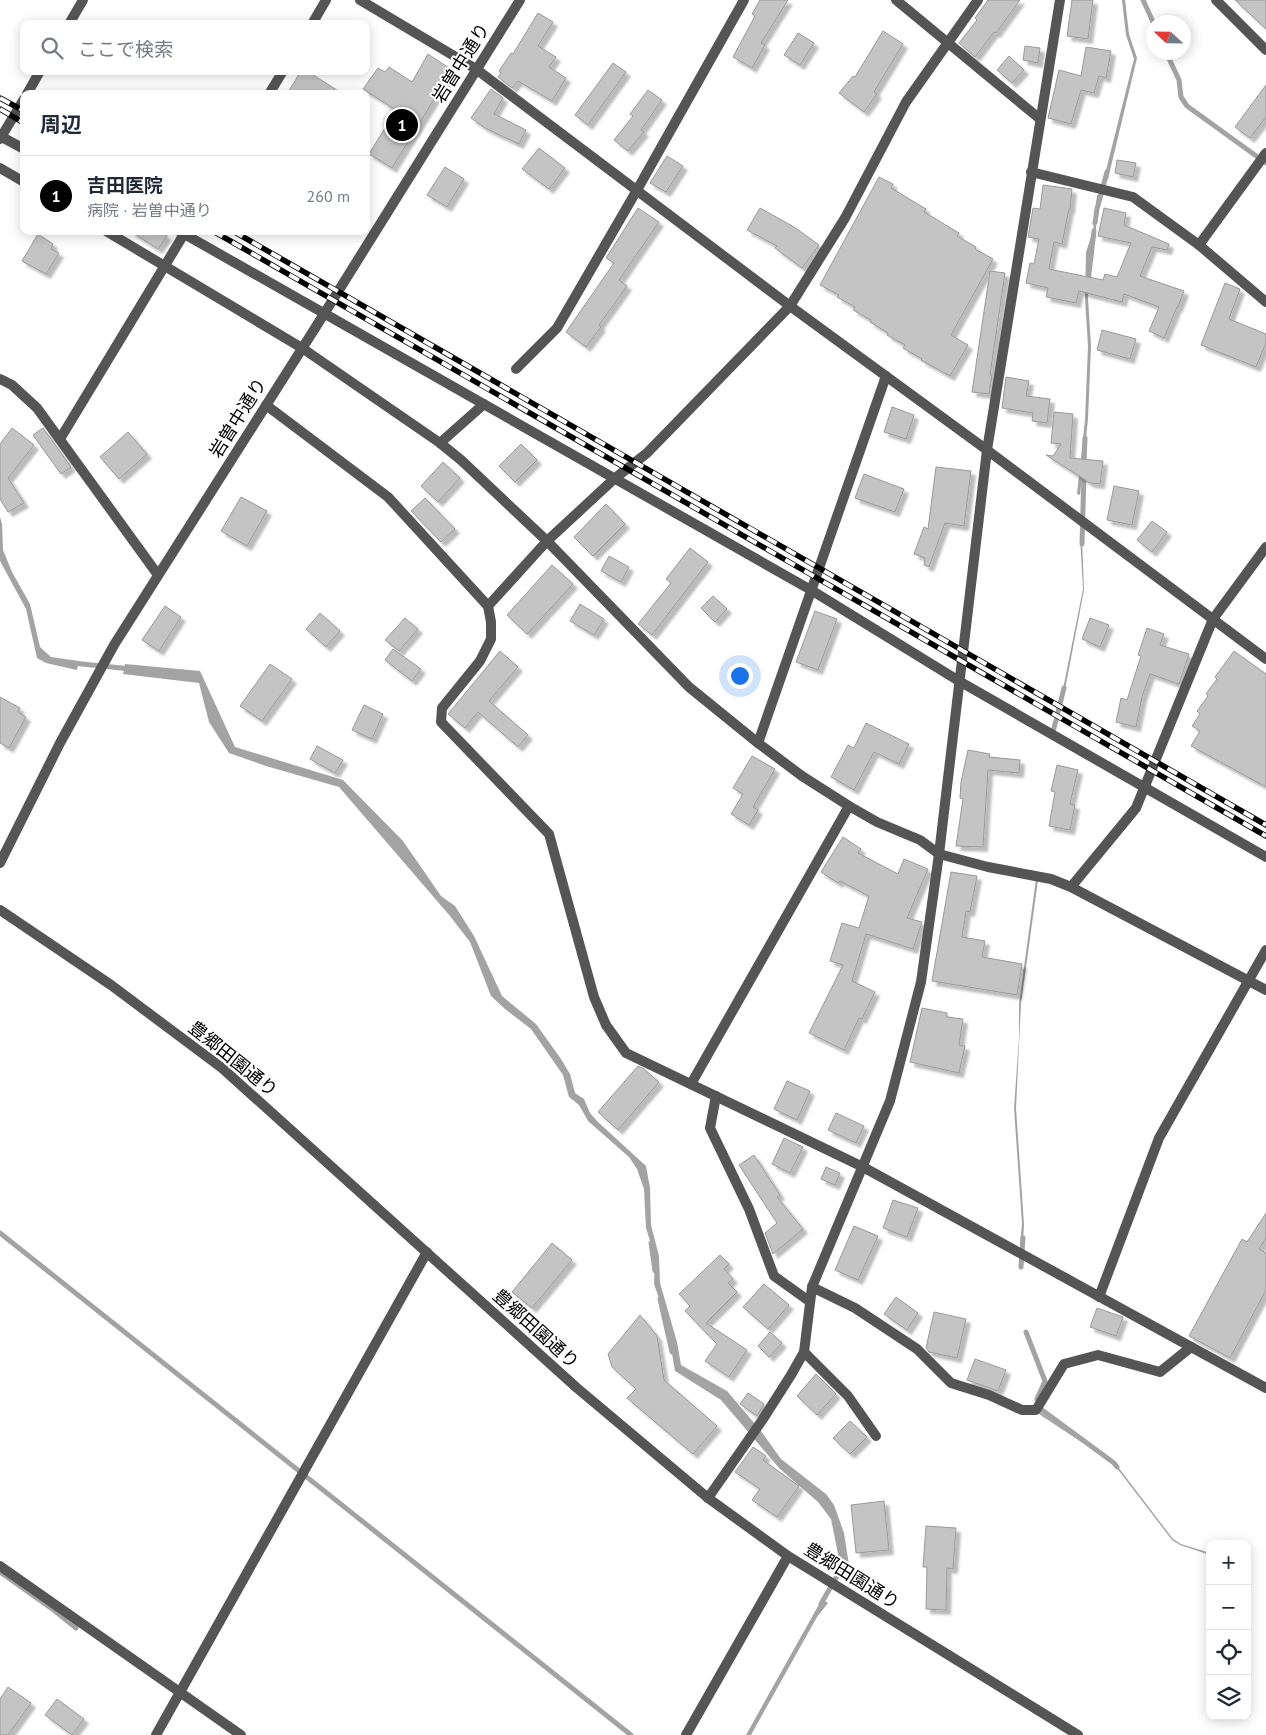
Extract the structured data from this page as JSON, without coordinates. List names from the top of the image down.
{
  "streets": {
    "street": ["岩曽中通り", "豊郷田園通り"]
  },
  "north": "left",
  "page": {
    "search": "ここで検索",
    "heading": "周辺",
    "pins": "1",
    "list": [
      {
        "mark": "1",
        "name": "吉田医院",
        "note": "病院 · 岩曽中通り",
        "value": "260 m"
      }
    ],
    "map_buttons": ["+", "−"]
  }
}
